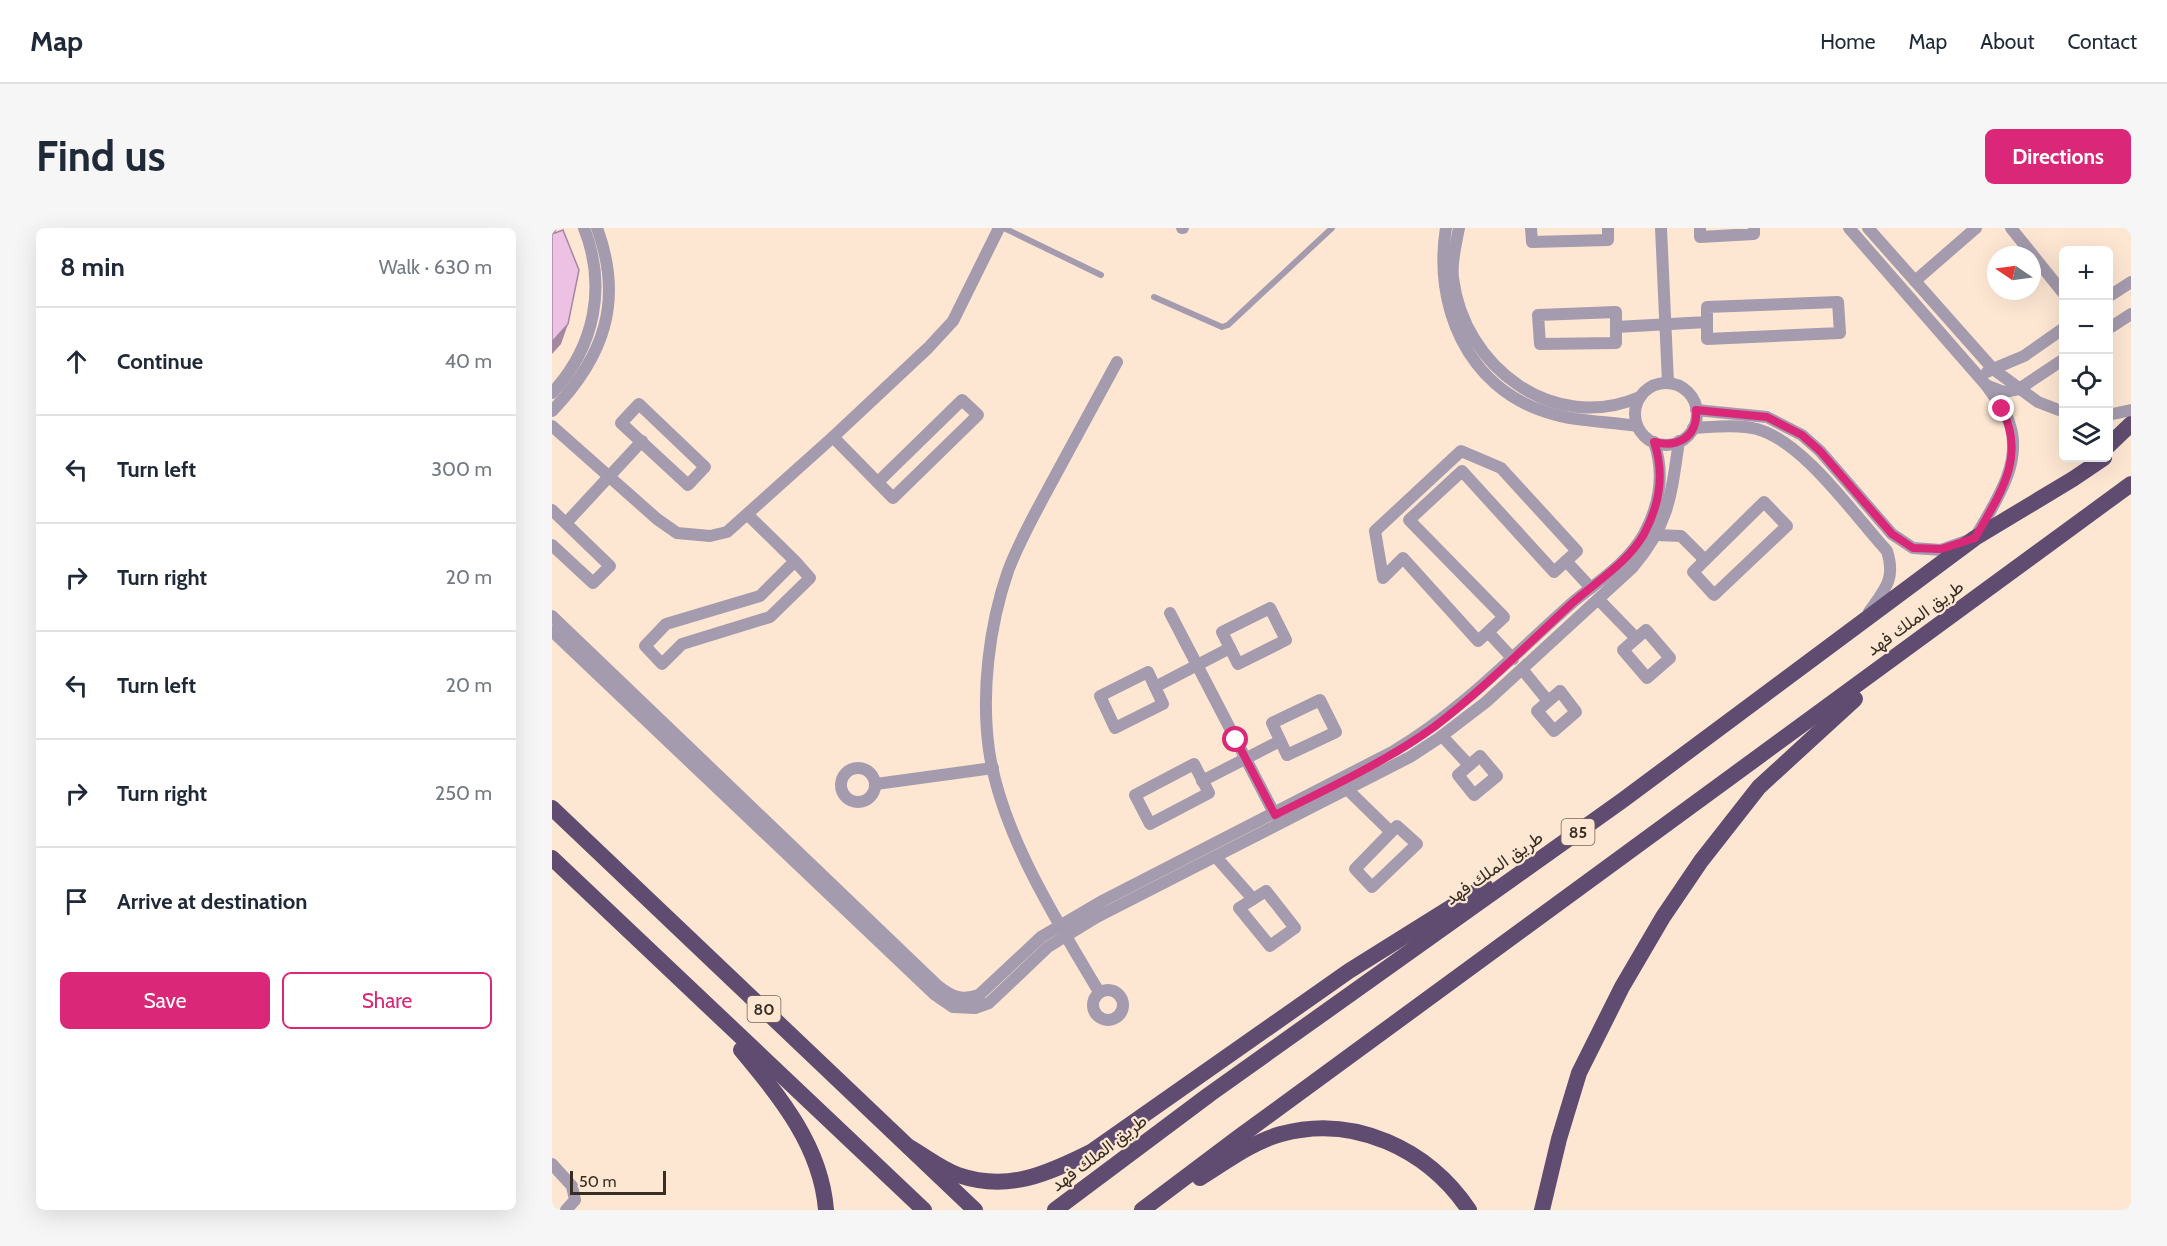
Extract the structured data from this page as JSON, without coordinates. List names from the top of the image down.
{
  "streets": {
    "highway": ["طريق الملك فهد", "85", "80"]
  },
  "scale_bar": "50 m",
  "north": "left",
  "page": {
    "header": "Map",
    "nav": [
      "Home",
      "Map",
      "About",
      "Contact"
    ],
    "buttons": [
      "Directions",
      ["Save", "Share"]
    ],
    "title": "Find us",
    "heading": ["8 min", "Walk · 630 m"],
    "map_buttons": ["+", "−"],
    "list": [
      ["Continue", "40 m"],
      ["Turn left", "300 m"],
      ["Turn right", "20 m"],
      ["Turn left", "20 m"],
      ["Turn right", "250 m"],
      "Arrive at destination"
    ],
    "scale": "50 m"
  }
}
